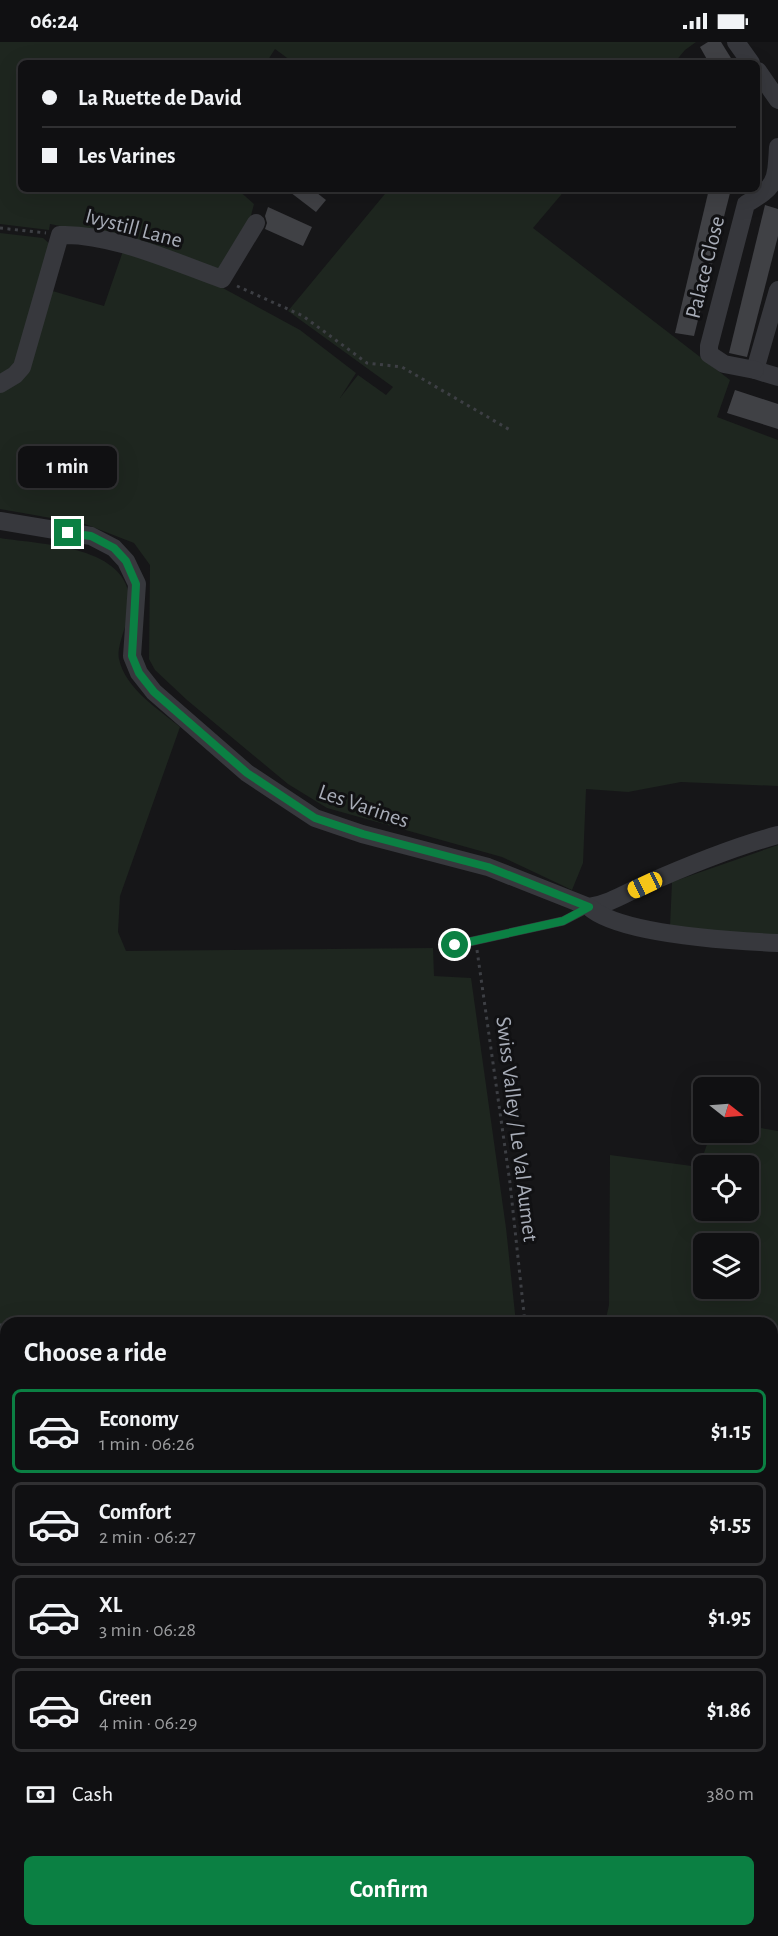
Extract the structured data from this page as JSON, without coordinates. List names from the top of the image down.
{
  "streets": {
    "street": ["Ivystill Lane", "Palace Close", "Les Varines"],
    "path": ["Swiss Valley / Le Val Aumet"]
  },
  "north": "right",
  "page": {
    "status": "06:24",
    "banner": ["La Ruette de David", "Les Varines"],
    "bubble": "1 min",
    "heading": "Choose a ride",
    "list": [
      {
        "name": "Economy",
        "note": "1 min · 06:26",
        "value": "$1.15"
      },
      {
        "name": "Comfort",
        "note": "2 min · 06:27",
        "value": "$1.55"
      },
      {
        "name": "XL",
        "note": "3 min · 06:28",
        "value": "$1.95"
      },
      {
        "name": "Green",
        "note": "4 min · 06:29",
        "value": "$1.86"
      }
    ],
    "pay": ["Cash", "380 m"],
    "buttons": "Confirm"
  }
}
